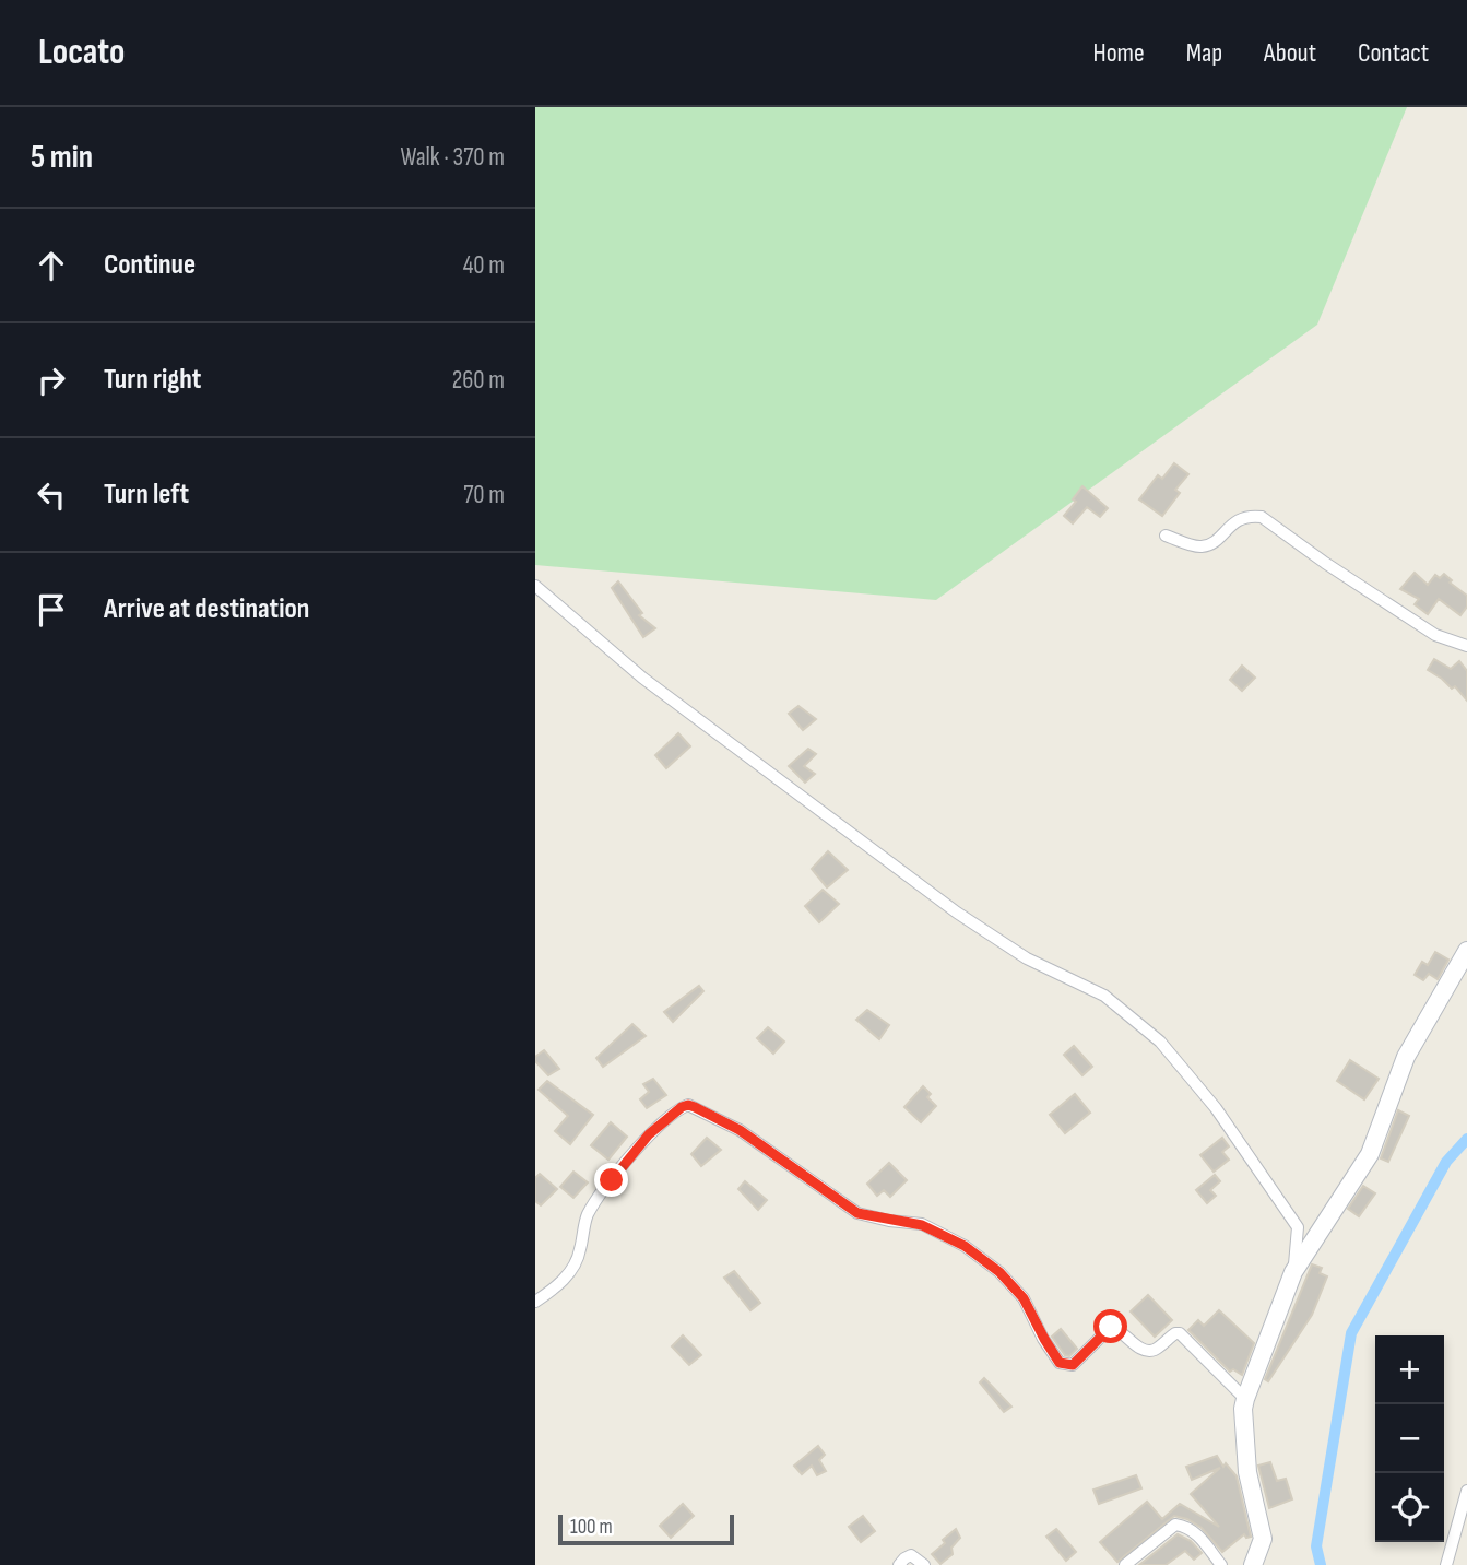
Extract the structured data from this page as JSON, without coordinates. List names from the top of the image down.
{
  "scale_bar": "100 m",
  "page": {
    "header": "Locato",
    "nav": [
      "Home",
      "Map",
      "About",
      "Contact"
    ],
    "heading": ["5 min", "Walk · 370 m"],
    "list": [
      ["Continue", "40 m"],
      ["Turn right", "260 m"],
      ["Turn left", "70 m"],
      "Arrive at destination"
    ],
    "map_buttons": ["+", "−"],
    "scale": "100 m"
  }
}
